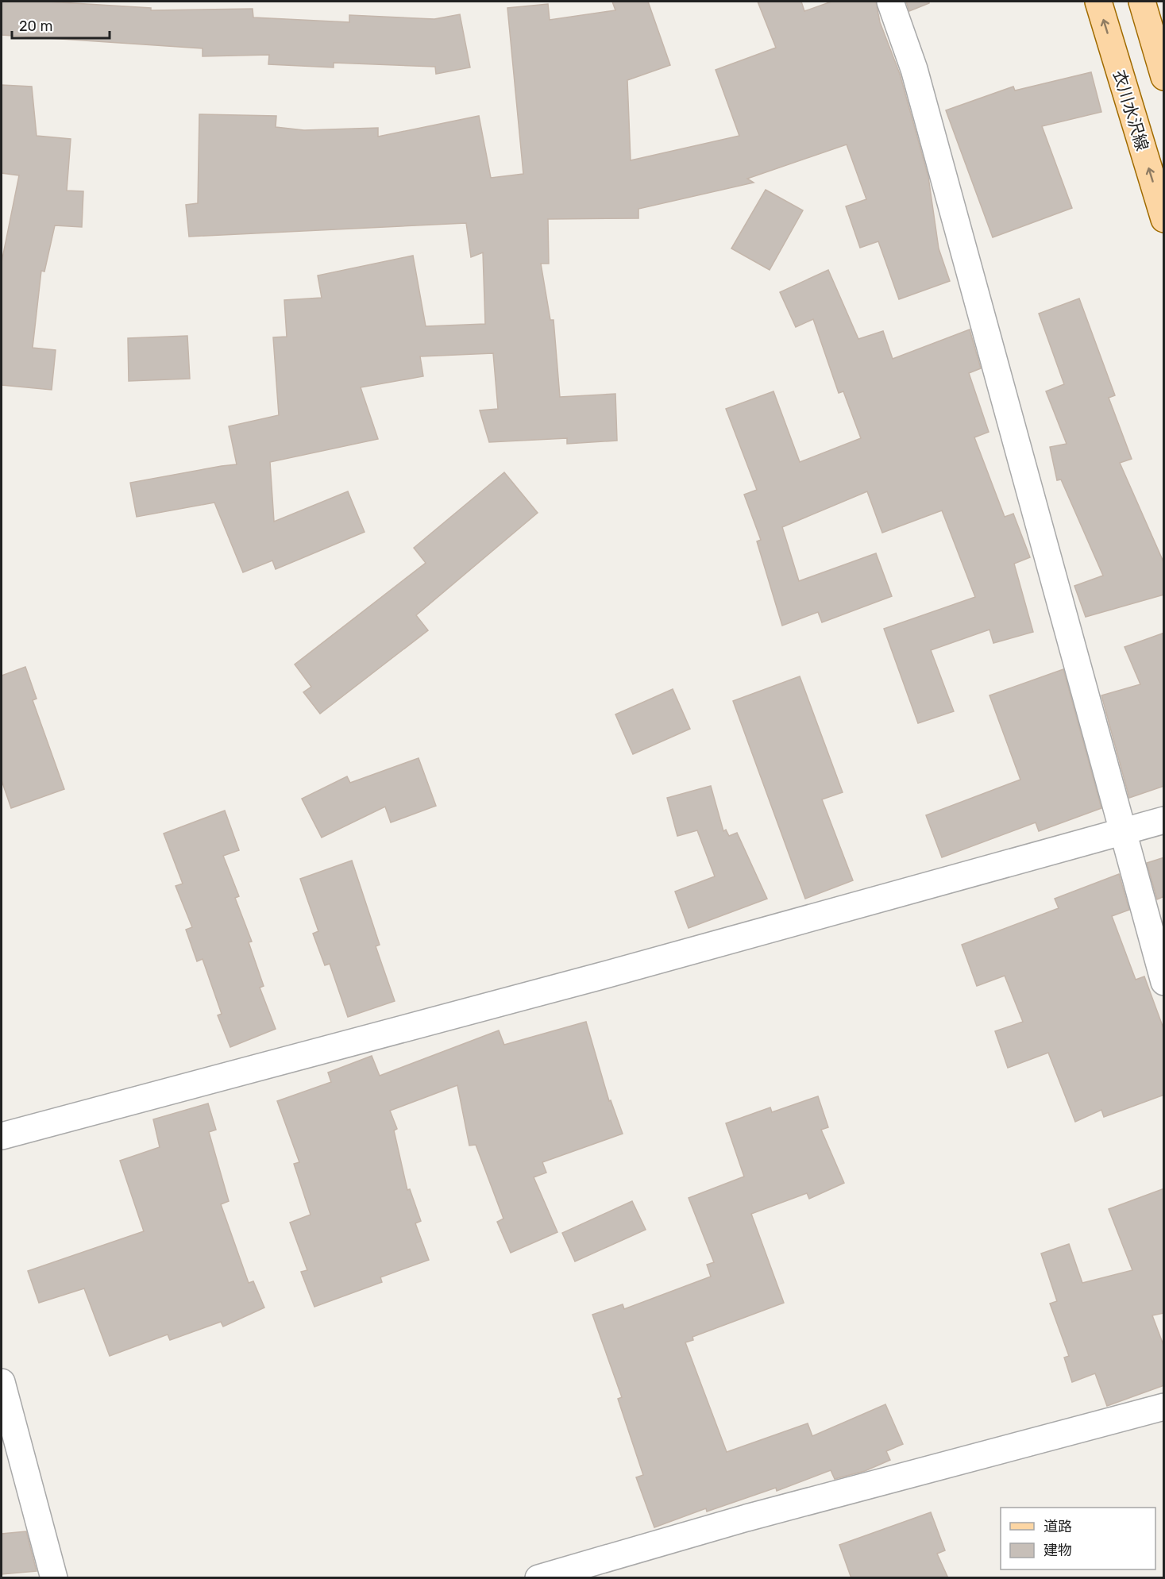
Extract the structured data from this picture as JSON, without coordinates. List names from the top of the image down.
{
  "streets": {
    "main road": ["衣川水沢線"]
  },
  "legend": ["道路", "建物"],
  "scale_bar": "20 m"
}
